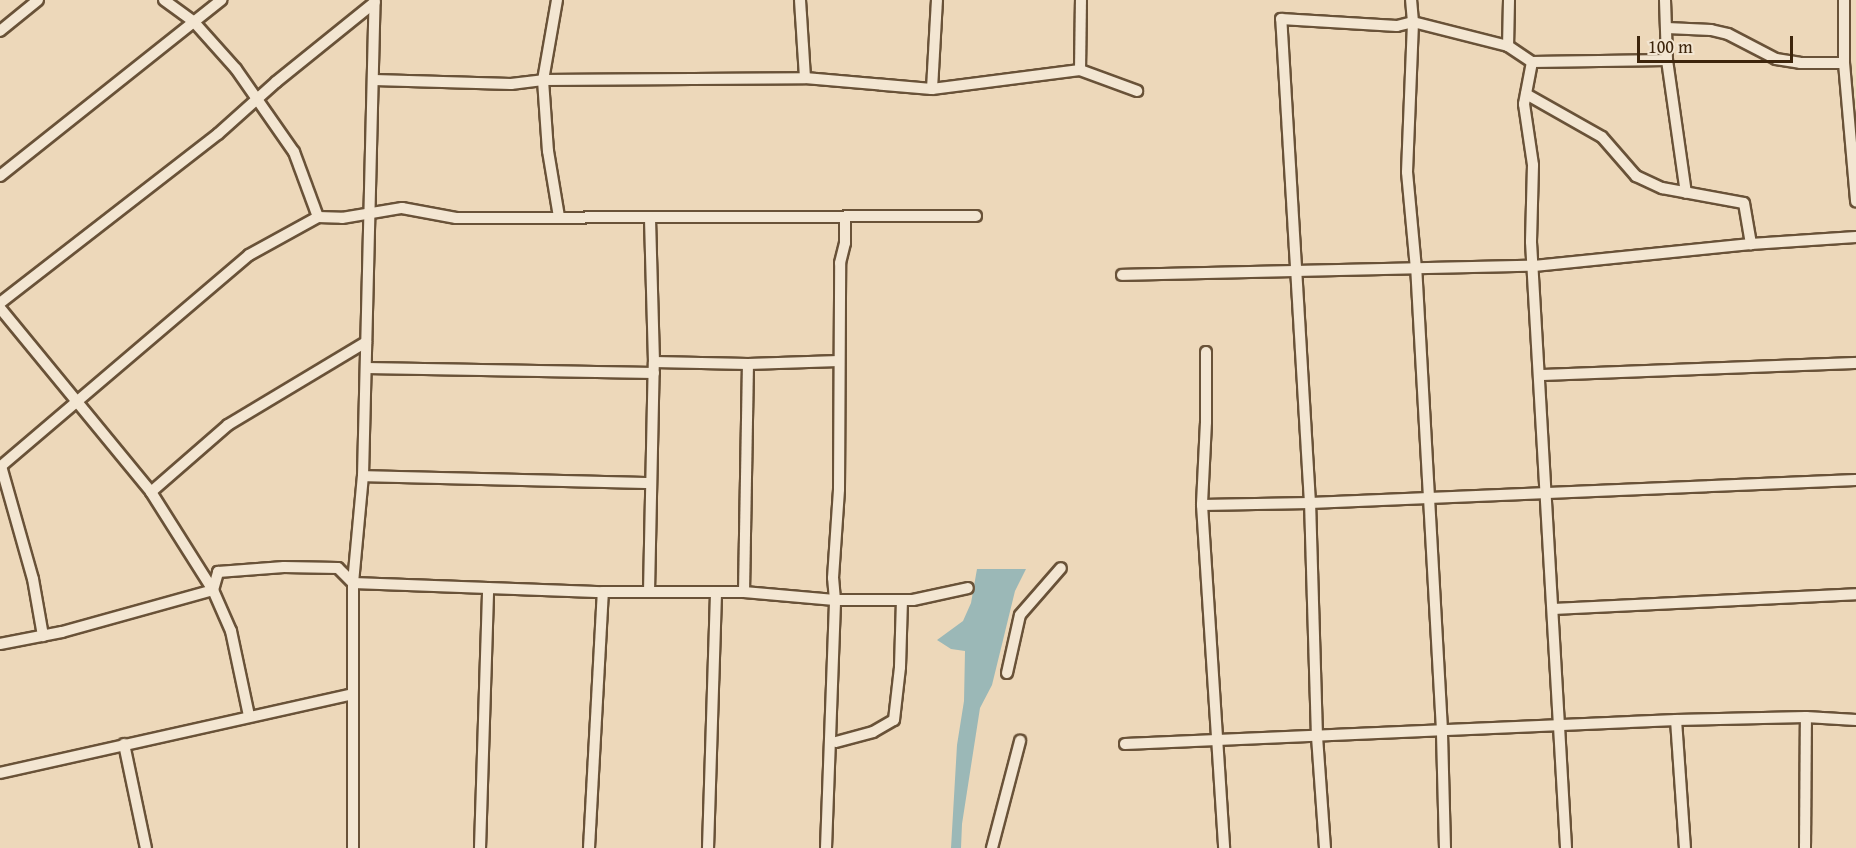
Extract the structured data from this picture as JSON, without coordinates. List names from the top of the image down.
{
  "scale_bar": "100 m"
}
